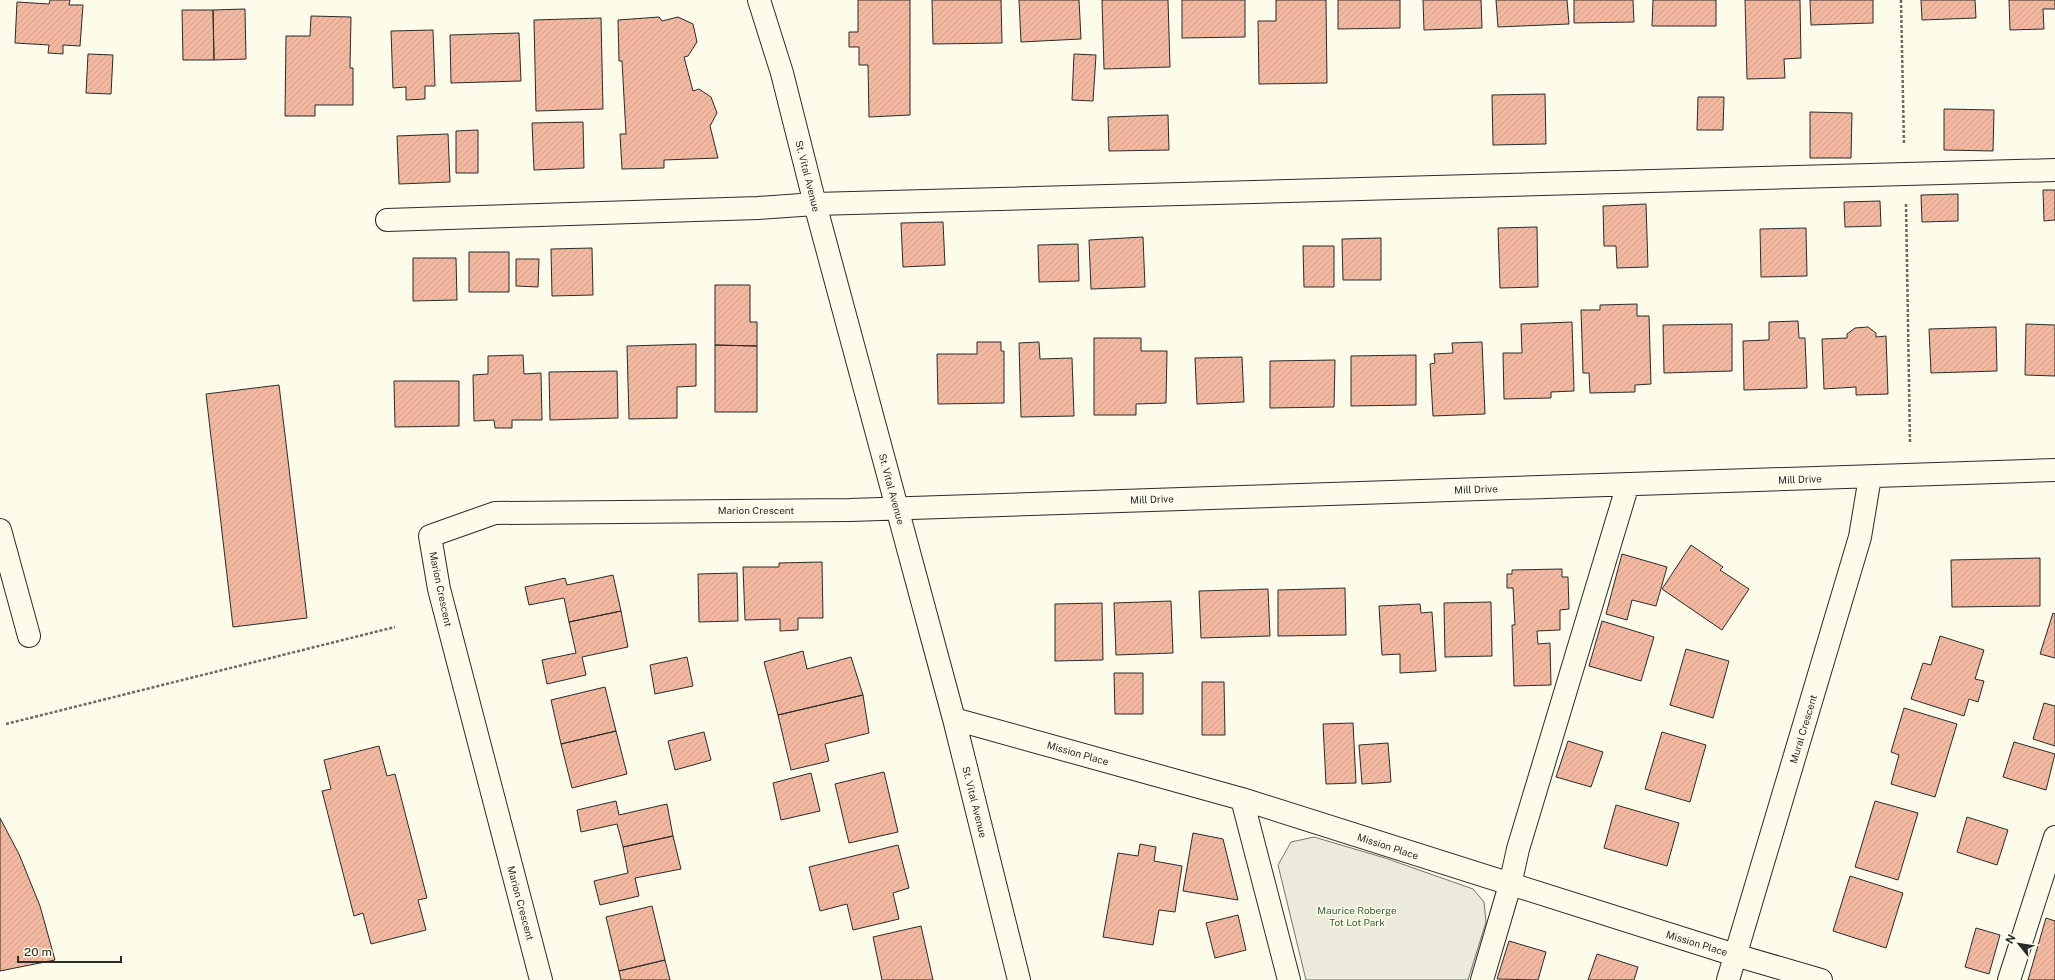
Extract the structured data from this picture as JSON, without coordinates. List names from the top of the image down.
{
  "streets": {
    "street": [
      "St. Vital Avenue",
      "Mill Drive",
      "Marion Crescent",
      "Mural Crescent",
      "Mission Place"
    ]
  },
  "crossings": [
    ["St. Vital Avenue", "Mill Drive"],
    ["St. Vital Avenue", "Marion Crescent"],
    ["St. Vital Avenue", "Mission Place"],
    ["Mill Drive", "Marion Crescent"],
    ["Mill Drive", "Mural Crescent"],
    ["Mural Crescent", "Mission Place"]
  ],
  "parks": ["Maurice Roberge Tot Lot Park"],
  "scale_bar": "20 m",
  "north": "top left"
}
